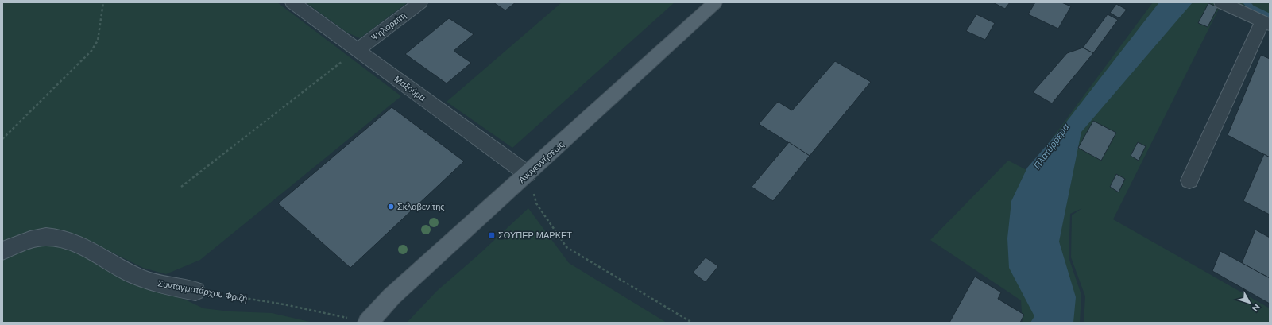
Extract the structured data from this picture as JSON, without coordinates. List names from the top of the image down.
{
  "streets": {
    "main road": ["Αναγεννήσεως"],
    "street": ["Ψηλορείτη", "Μαξούρα", "Συνταγματάρχου Φριζή"]
  },
  "crossings": [
    ["Ψηλορείτη", "Μαξούρα"],
    ["Μαξούρα", "Αναγεννήσεως"],
    ["Αναγεννήσεως", "Συνταγματάρχου Φριζή"]
  ],
  "water": ["Πλατύρρεμα"],
  "places": {
    "other": ["Σκλαβενίτης"],
    "transit": ["ΣΟΥΠΕΡ ΜΑΡΚΕΤ"]
  },
  "north": "bottom right"
}
